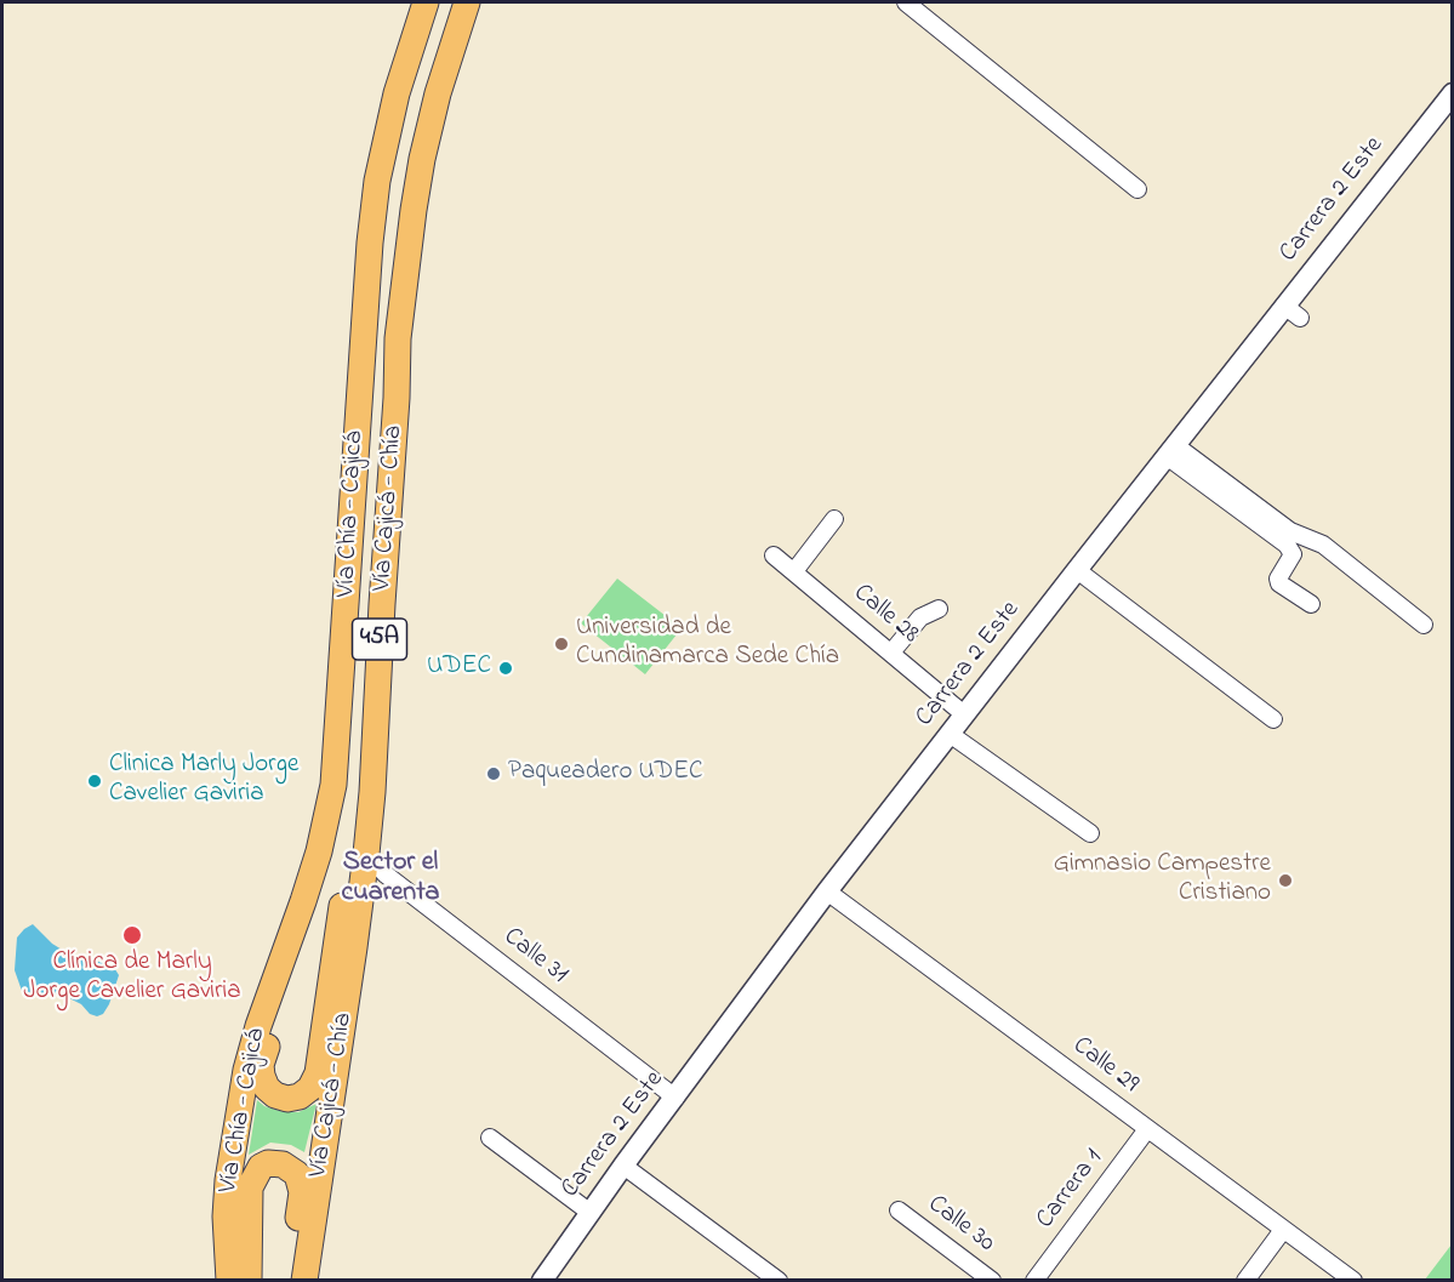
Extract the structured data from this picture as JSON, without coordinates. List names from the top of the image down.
{
  "streets": {
    "highway": ["Vía Cajicá - Chía", "Vía Chía - Cajicá", "45A"],
    "street": [
      "Carrera 2 Este",
      "Calle 28",
      "Calle 31",
      "Calle 29",
      "Carrera 1",
      "Calle 30"
    ]
  },
  "crossings": [
    ["Carrera 2 Este", "Calle 28"],
    ["Carrera 2 Este", "Calle 31"],
    ["Carrera 2 Este", "Calle 29"],
    ["Vía Cajicá - Chía", "Calle 31"],
    ["Calle 29", "Carrera 1"]
  ],
  "districts": ["Sector el cuarenta"],
  "places": [
    "Universidad de Cundinamarca Sede Chía",
    "UDEC",
    "Paqueadero UDEC",
    "Clinica Marly Jorge Cavelier Gaviria",
    "Gimnasio Campestre Cristiano",
    "Clínica de Marly Jorge Cavelier Gaviria"
  ]
}
